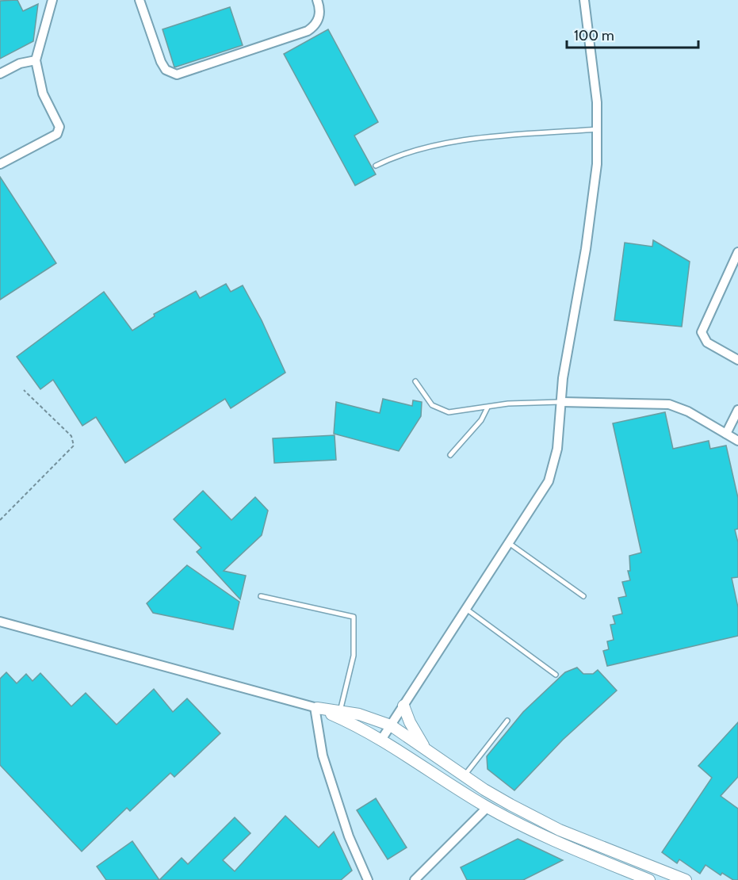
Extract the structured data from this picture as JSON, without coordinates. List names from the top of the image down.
{
  "scale_bar": "100 m"
}
